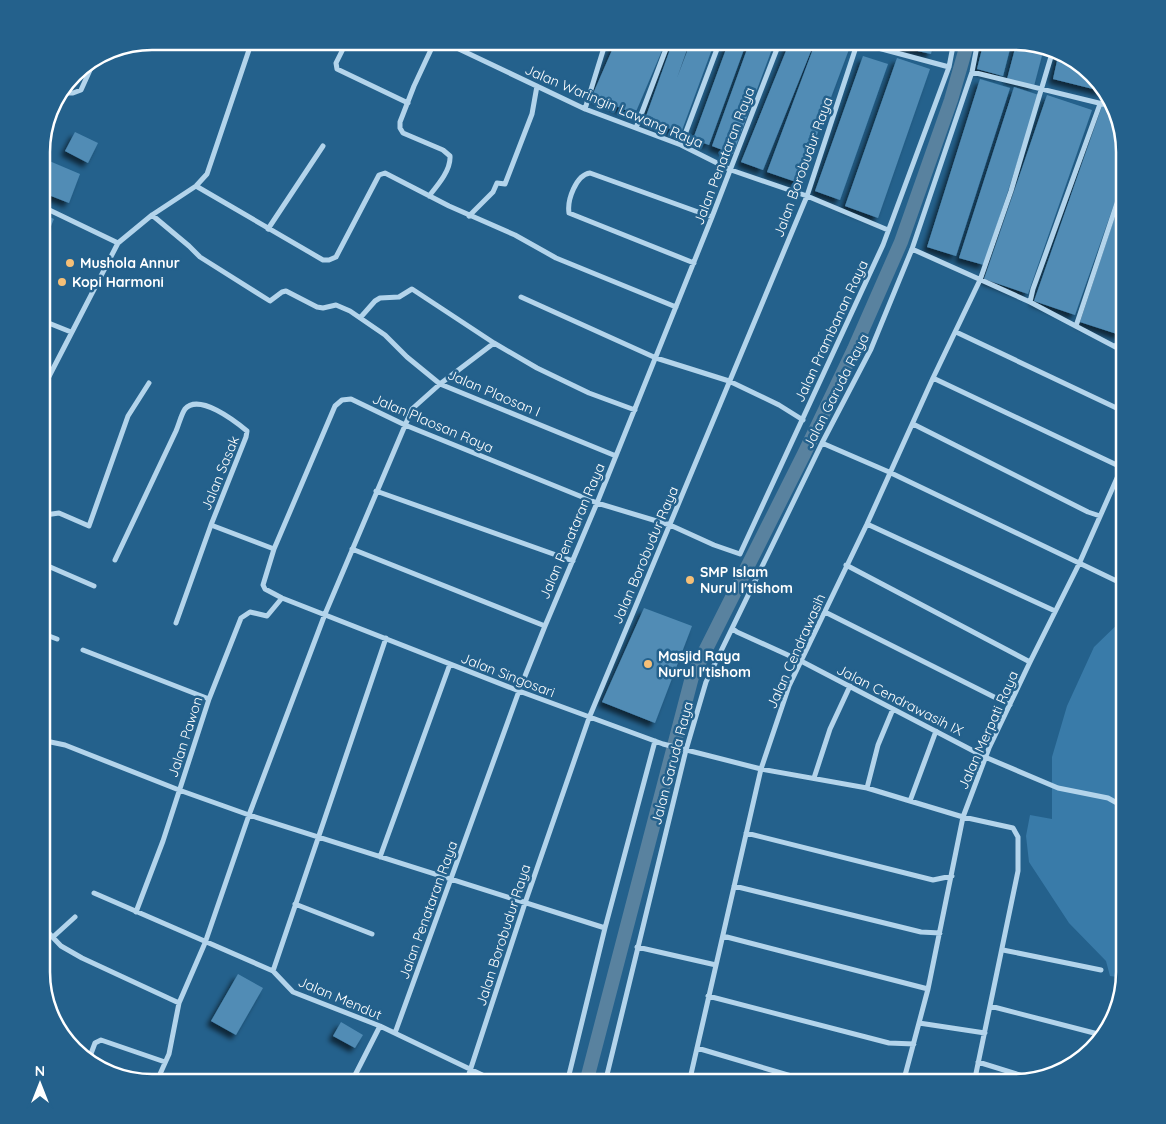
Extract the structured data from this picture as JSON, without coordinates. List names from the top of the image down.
{
  "streets": {
    "street": [
      "Jalan Waringin Lawang Raya",
      "Jalan Penataran Raya",
      "Jalan Borobudur Raya",
      "Jalan Prambanan Raya",
      "Jalan Garuda Raya",
      "Jalan Plaosan I",
      "Jalan Plaosan Raya",
      "Jalan Sasak",
      "Jalan Cendrawasih",
      "Jalan Singosari",
      "Jalan Cendrawasih IX",
      "Jalan Merpati Raya",
      "Jalan Pawon",
      "Jalan Mendut"
    ]
  },
  "crossings": [
    ["Jalan Waringin Lawang Raya", "Jalan Penataran Raya"],
    ["Jalan Waringin Lawang Raya", "Jalan Borobudur Raya"],
    ["Jalan Waringin Lawang Raya", "Jalan Prambanan Raya"],
    ["Jalan Penataran Raya", "Jalan Plaosan I"],
    ["Jalan Penataran Raya", "Jalan Plaosan Raya"],
    ["Jalan Penataran Raya", "Jalan Singosari"],
    ["Jalan Penataran Raya", "Jalan Mendut"],
    ["Jalan Borobudur Raya", "Jalan Prambanan Raya"],
    ["Jalan Borobudur Raya", "Jalan Plaosan Raya"],
    ["Jalan Borobudur Raya", "Jalan Singosari"],
    ["Jalan Borobudur Raya", "Jalan Mendut"],
    ["Jalan Prambanan Raya", "Jalan Plaosan Raya"],
    ["Jalan Garuda Raya", "Jalan Singosari"],
    ["Jalan Garuda Raya", "Jalan Cendrawasih IX"],
    ["Jalan Plaosan Raya", "Jalan Sasak"],
    ["Jalan Cendrawasih", "Jalan Singosari"],
    ["Jalan Cendrawasih", "Jalan Cendrawasih IX"],
    ["Jalan Singosari", "Jalan Merpati Raya"],
    ["Jalan Cendrawasih IX", "Jalan Merpati Raya"],
    ["Jalan Pawon", "Jalan Mendut"]
  ],
  "places": [
    "Mushola Annur",
    "Kopi Harmoni",
    "SMP Islam Nurul I'tishom",
    "Masjid Raya Nurul I'tishom"
  ],
  "north": "top"
}
